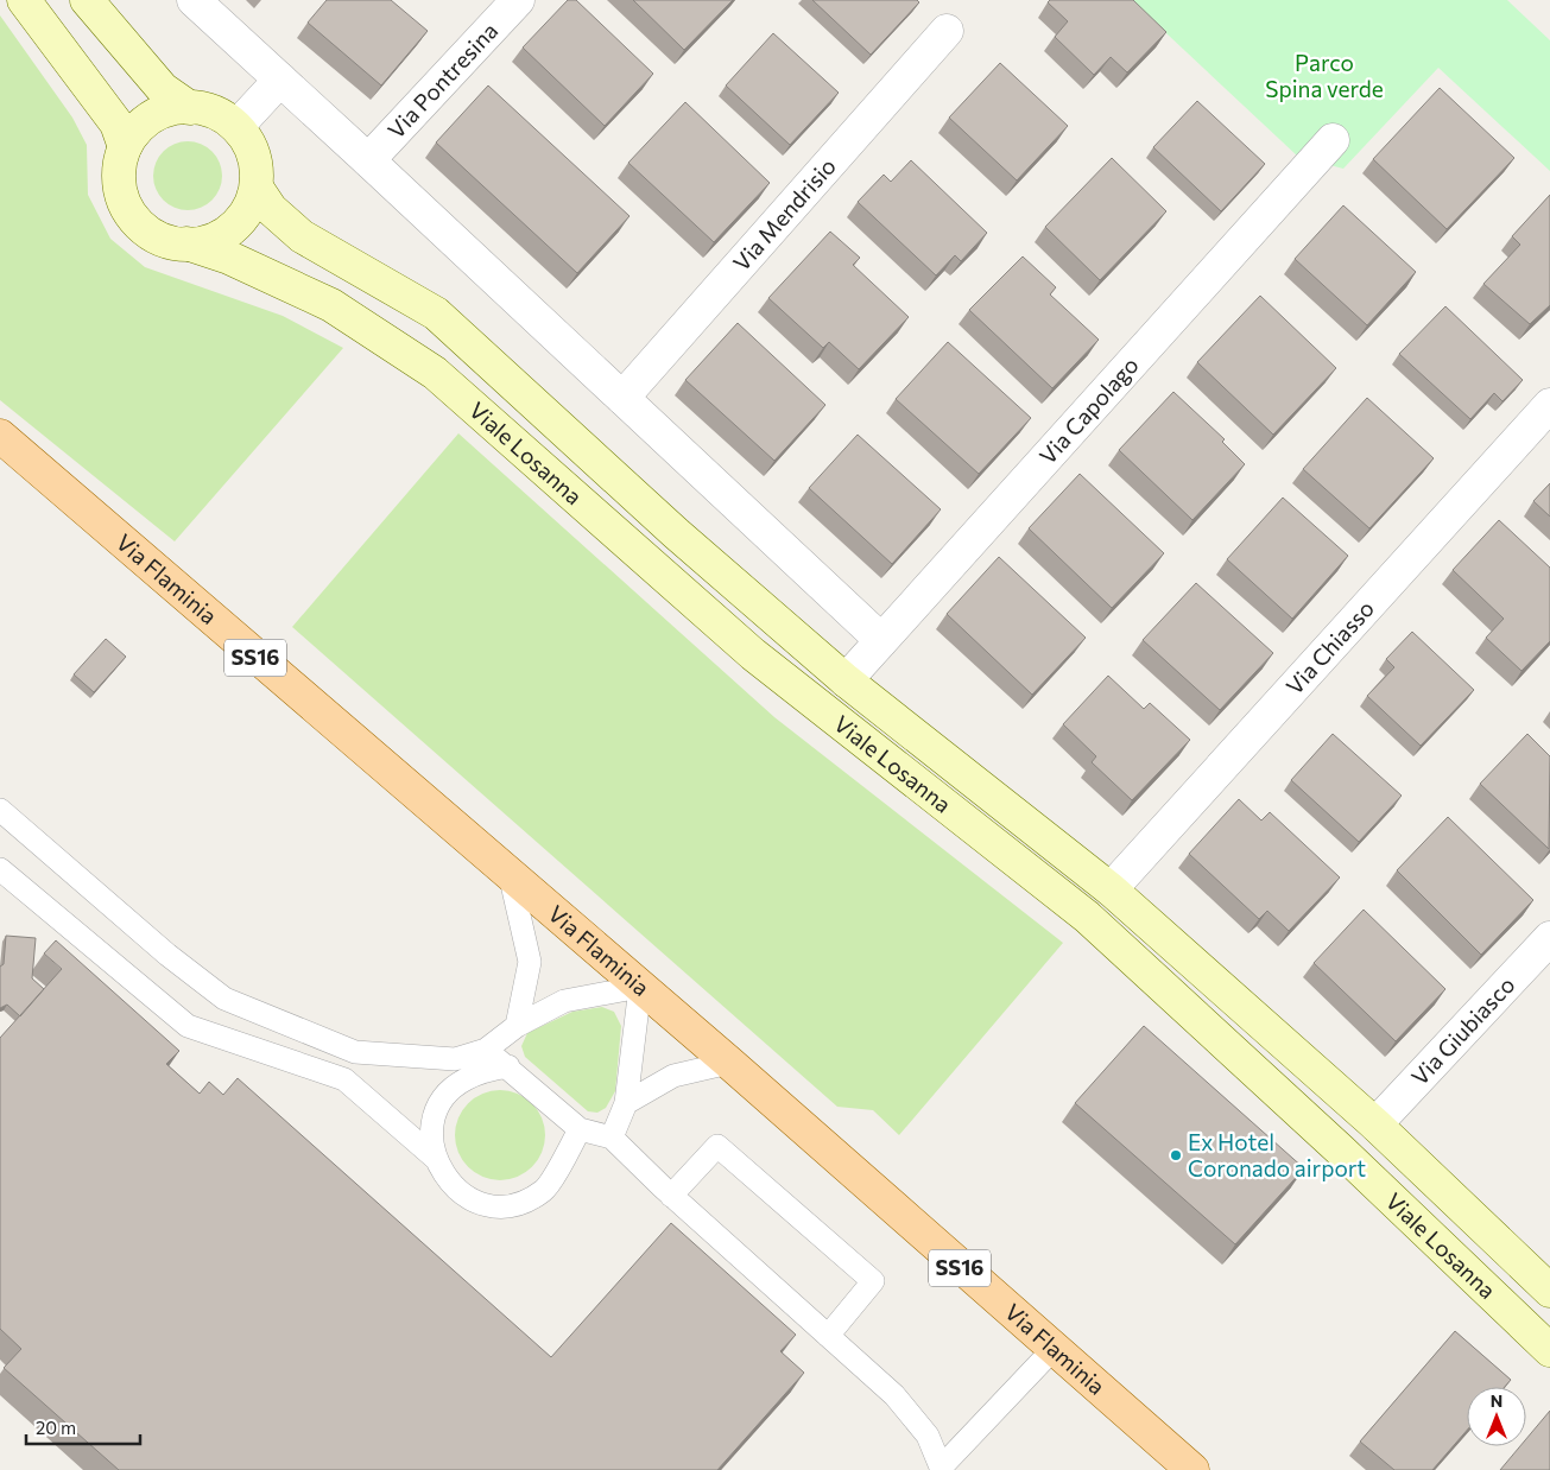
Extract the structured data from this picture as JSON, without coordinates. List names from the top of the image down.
{
  "streets": {
    "main road": ["Viale Losanna", "Via Flaminia", "SS16"],
    "street": [
      "Via Pontresina",
      "Via Mendrisio",
      "Via Capolago",
      "Via Chiasso",
      "Via Giubiasco"
    ]
  },
  "crossings": [
    ["Via Capolago", "Viale Losanna"],
    ["Viale Losanna", "Via Chiasso"],
    ["Viale Losanna", "Via Giubiasco"]
  ],
  "parks": ["Parco Spina verde"],
  "places": ["Ex Hotel Coronado airport"],
  "scale_bar": "20 m",
  "north": "top"
}
